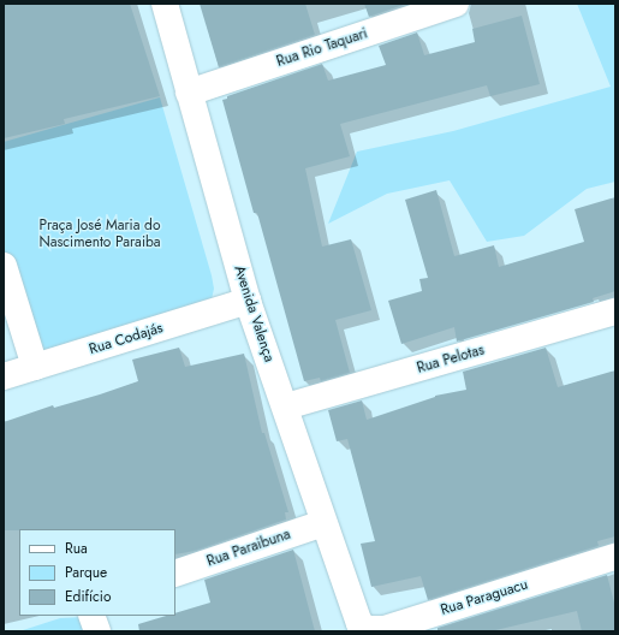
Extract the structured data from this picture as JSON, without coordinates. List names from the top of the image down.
{
  "streets": {
    "street": [
      "Rua Rio Taquari",
      "Avenida Valença",
      "Rua Codajás",
      "Rua Pelotas",
      "Rua Paraibuna",
      "Rua Paraguacu"
    ]
  },
  "crossings": [
    ["Rua Rio Taquari", "Avenida Valença"],
    ["Avenida Valença", "Rua Codajás"],
    ["Avenida Valença", "Rua Pelotas"],
    ["Avenida Valença", "Rua Paraibuna"],
    ["Avenida Valença", "Rua Paraguacu"]
  ],
  "parks": ["Praça José Maria do Nascimento Paraiba"],
  "legend": ["Rua", "Parque", "Edifício"]
}
